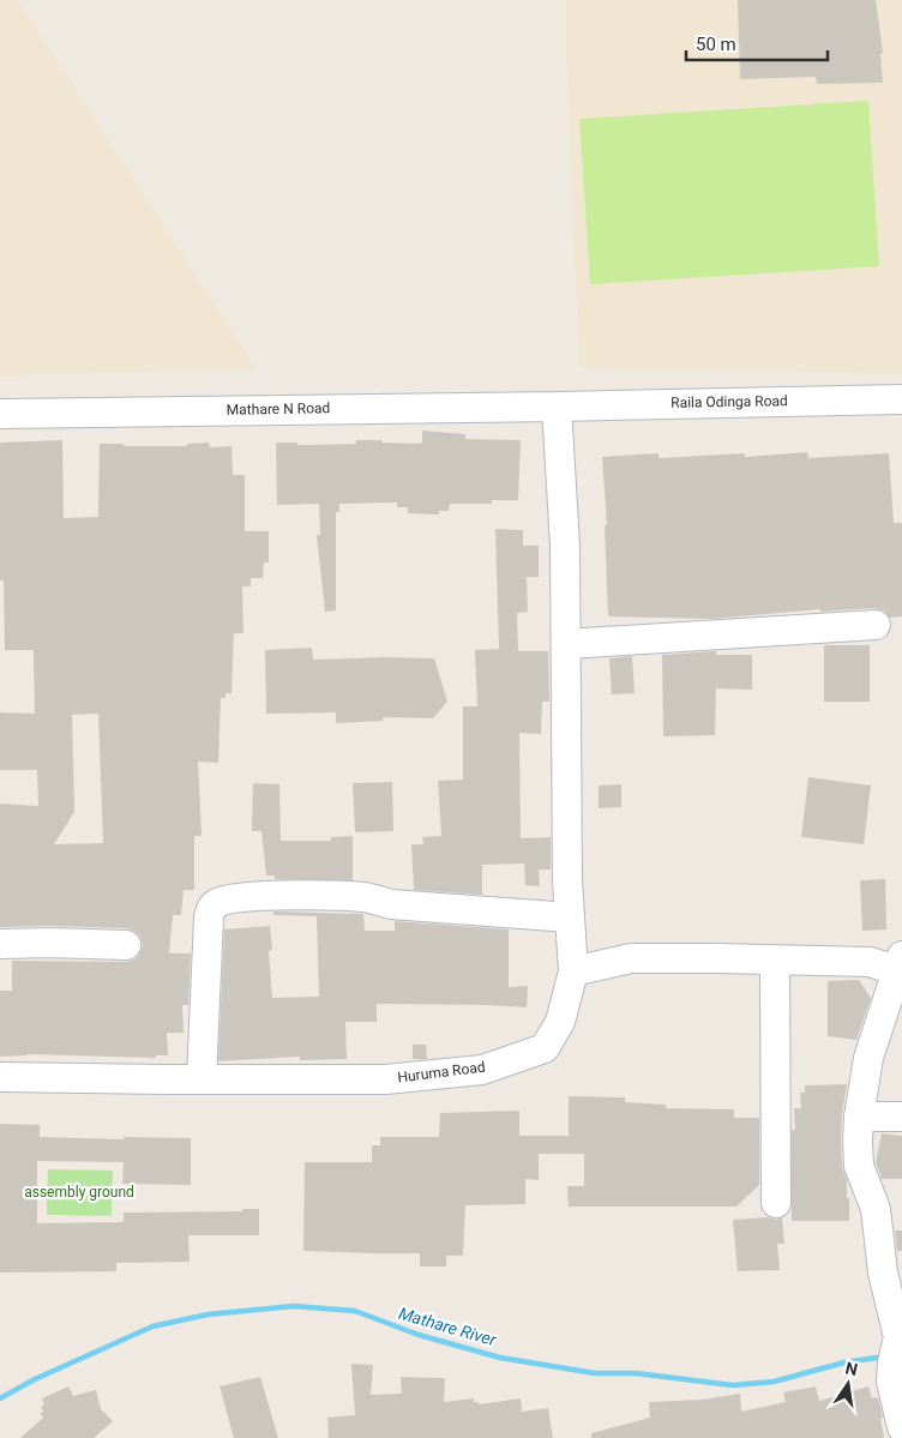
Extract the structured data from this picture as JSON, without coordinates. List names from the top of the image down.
{
  "streets": {
    "street": ["Raila Odinga Road", "Mathare N Road", "Huruma Road"]
  },
  "crossings": [
    ["Raila Odinga Road", "Mathare N Road"],
    ["Raila Odinga Road", "Huruma Road"],
    ["Mathare N Road", "Huruma Road"]
  ],
  "water": ["Mathare River"],
  "parks": ["assembly ground"],
  "scale_bar": "50 m",
  "north": "top"
}
